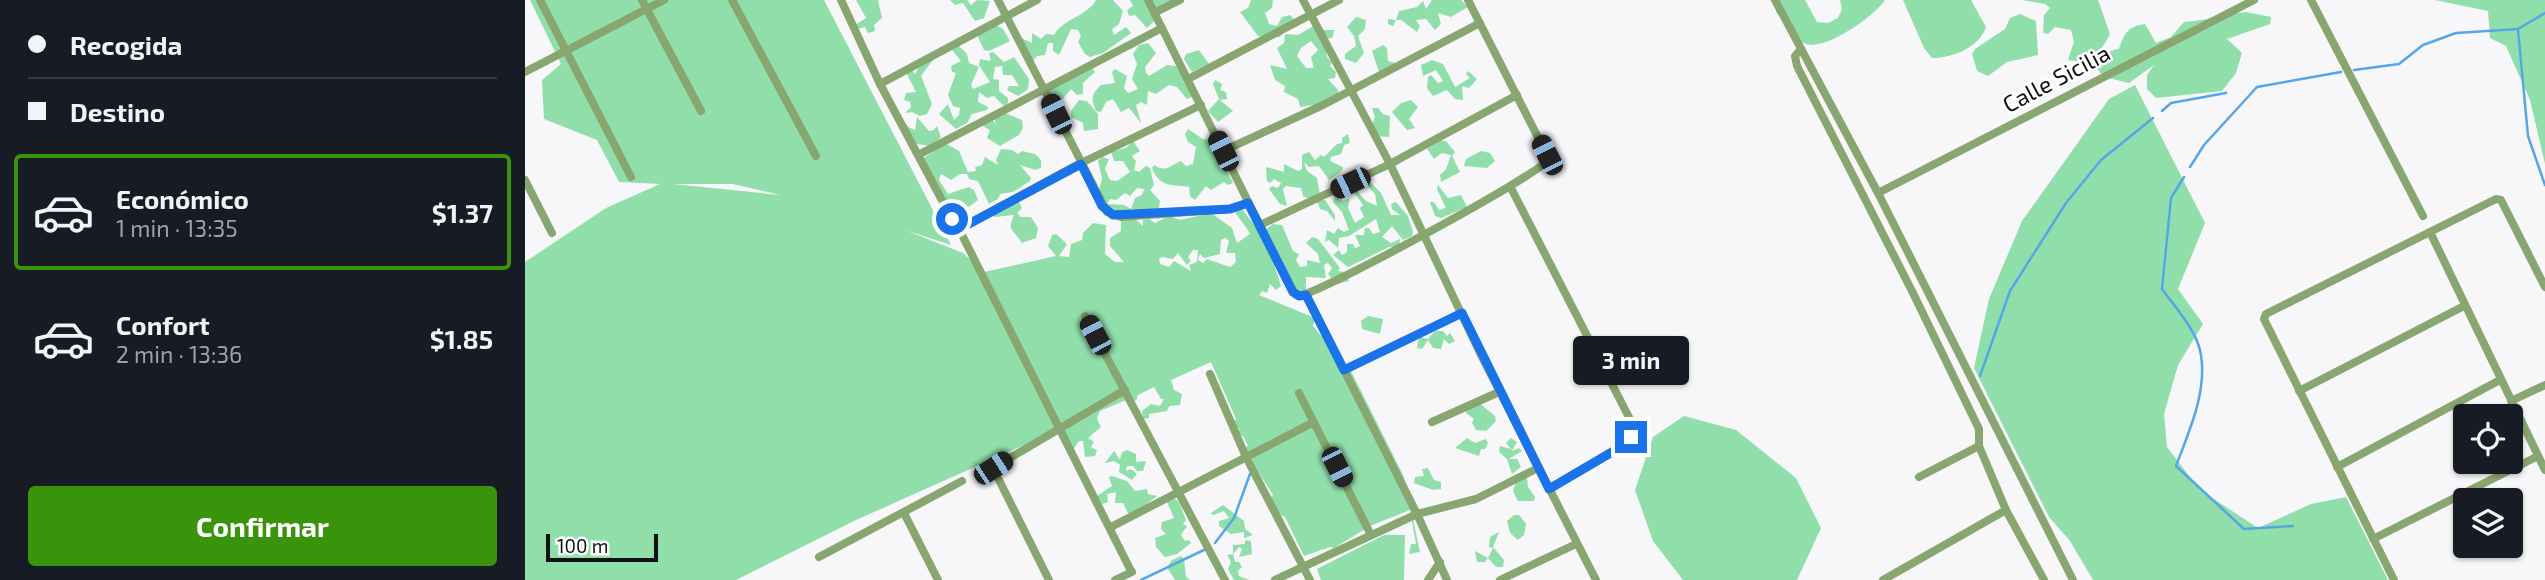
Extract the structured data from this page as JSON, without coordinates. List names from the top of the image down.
{
  "streets": {
    "street": ["Calle Sicilia"]
  },
  "scale_bar": "100 m",
  "page": {
    "banner": ["Recogida", "Destino"],
    "list": [
      {
        "name": "Económico",
        "note": "1 min · 13:35",
        "value": "$1.37"
      },
      {
        "name": "Confort",
        "note": "2 min · 13:36",
        "value": "$1.85"
      }
    ],
    "bubble": "3 min",
    "buttons": "Confirmar",
    "scale": "100 m"
  }
}
